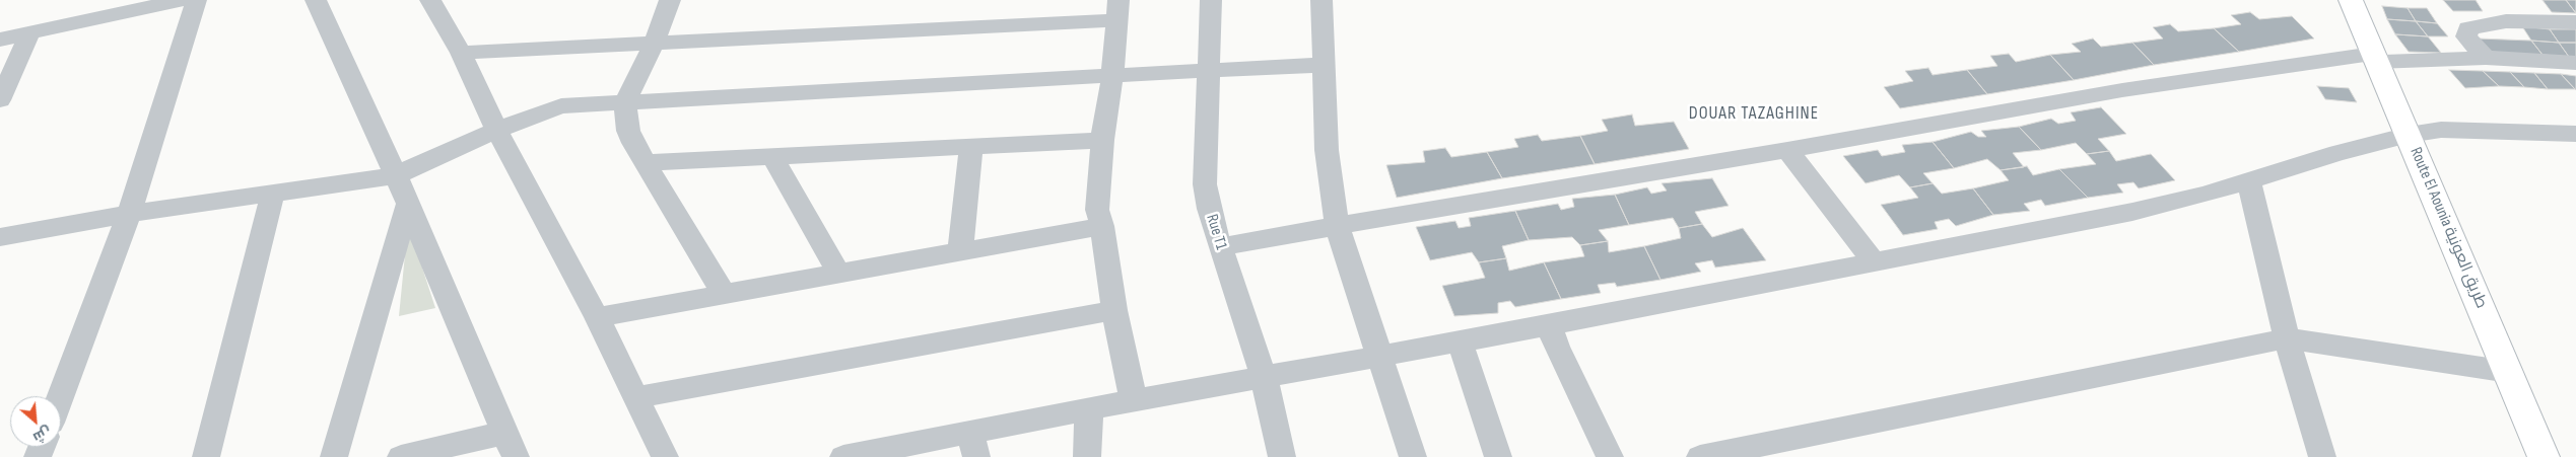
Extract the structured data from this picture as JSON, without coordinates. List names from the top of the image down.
{
  "streets": {
    "main road": ["Route El Aounia طريق العونية"],
    "street": ["Rue T1"]
  },
  "districts": ["DOUAR TAZAGHINE"],
  "north": "bottom right"
}
